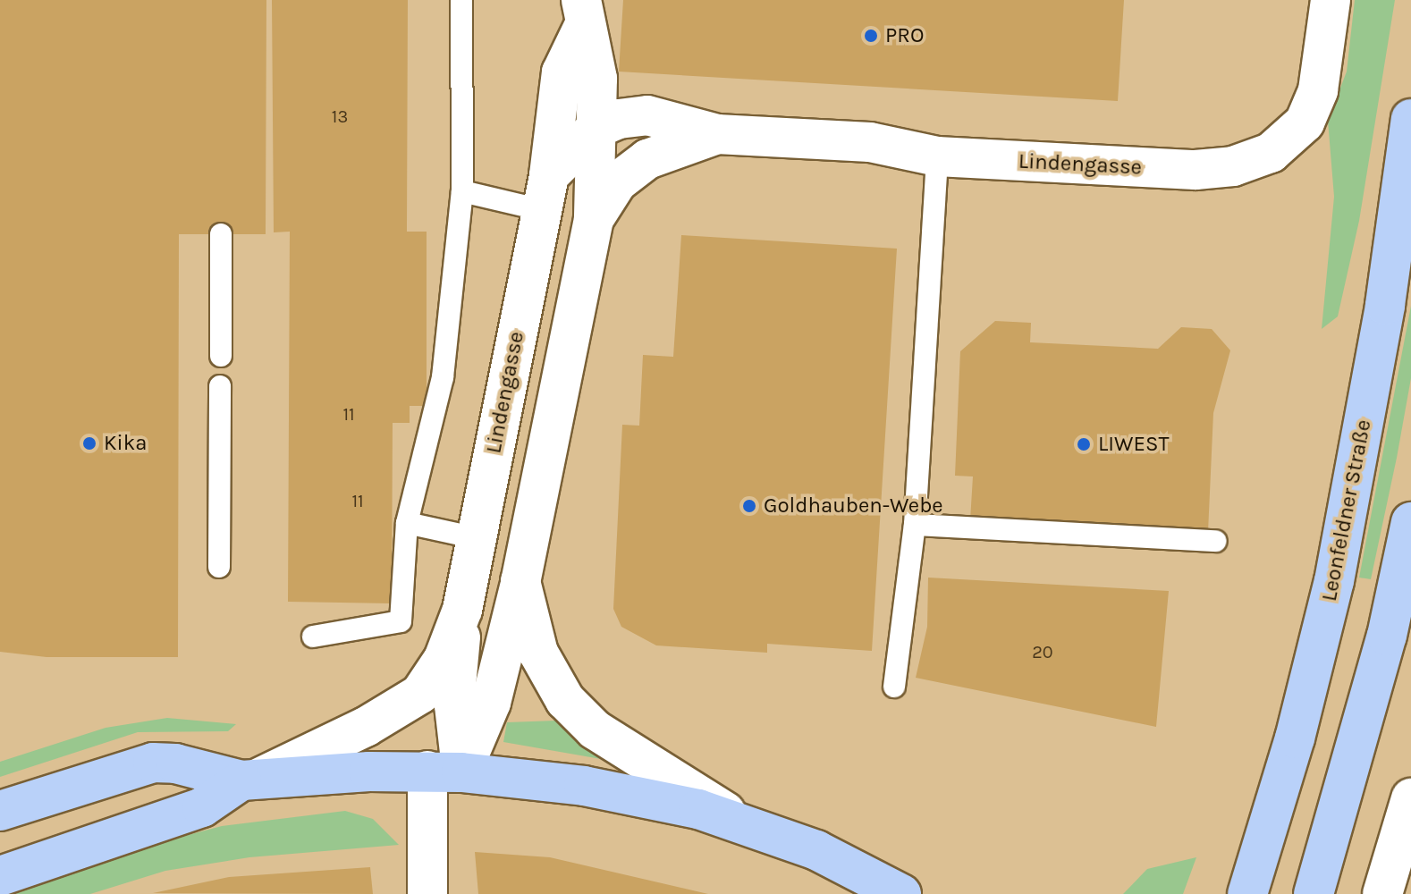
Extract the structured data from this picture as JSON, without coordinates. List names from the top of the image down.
{
  "streets": {
    "main road": ["Leonfeldner Straße"],
    "street": ["Lindengasse"]
  },
  "places": [
    "PRO",
    "Kika",
    "LIWEST",
    "Goldhauben-Webe"
  ],
  "house_numbers": [
    "13",
    "11",
    "11",
    "20"
  ]
}
